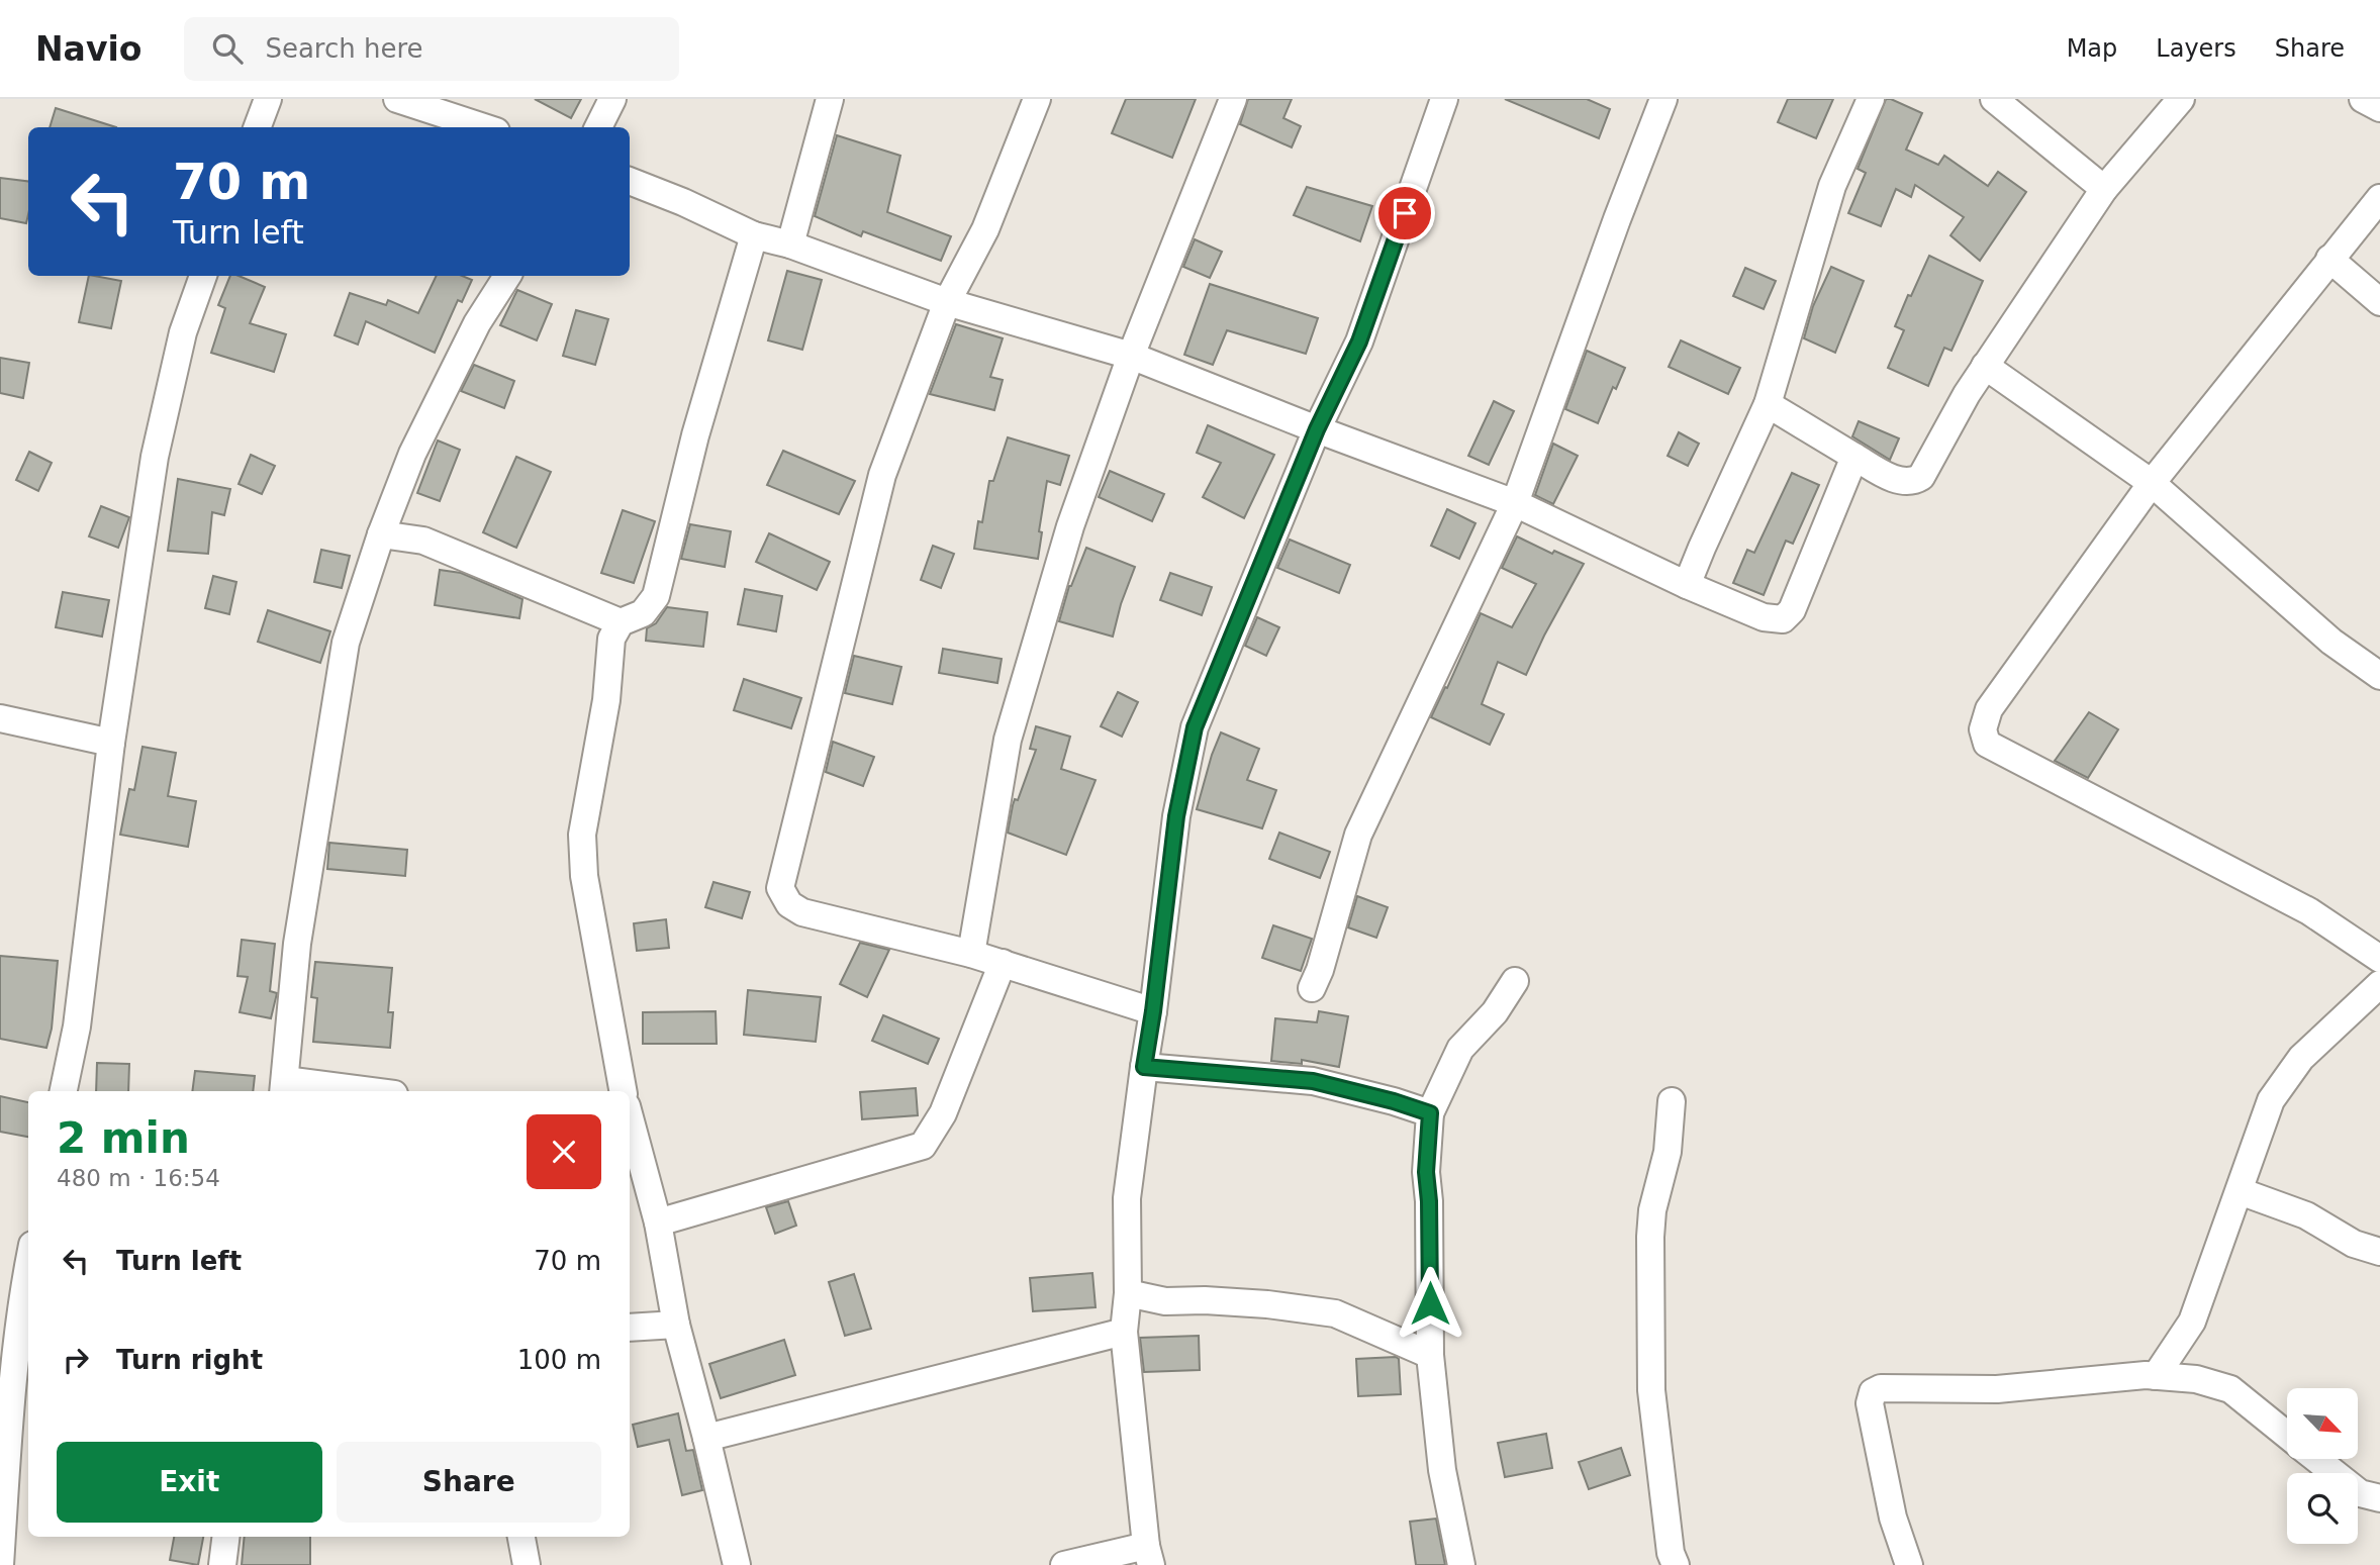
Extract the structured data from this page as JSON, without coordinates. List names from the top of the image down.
{
  "north": "bottom right",
  "page": {
    "header": "Navio",
    "search": "Search here",
    "nav": ["Map", "Layers", "Share"],
    "turn": ["70 m", "Turn left"],
    "heading": ["2 min", "480 m · 16:54"],
    "list": [
      {
        "name": "Turn left",
        "value": "70 m"
      },
      {
        "name": "Turn right",
        "value": "100 m"
      }
    ],
    "buttons": ["Exit", "Share"]
  }
}
